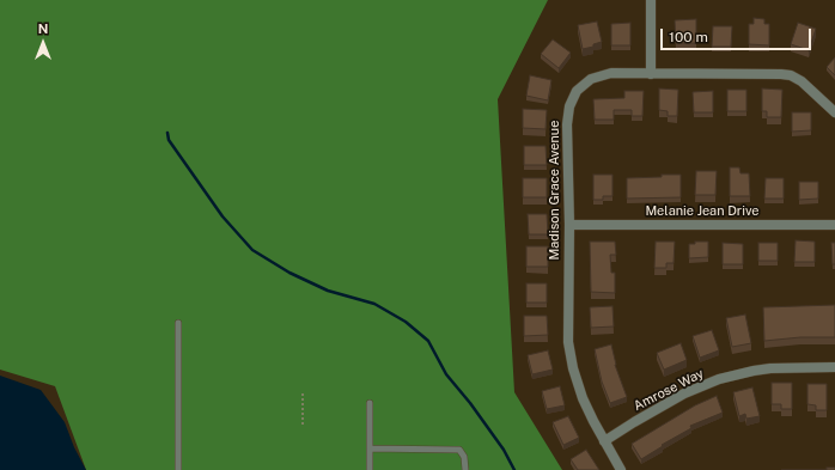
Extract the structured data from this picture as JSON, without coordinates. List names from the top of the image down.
{
  "streets": {
    "street": ["Madison Grace Avenue", "Melanie Jean Drive", "Amrose Way"]
  },
  "crossings": [
    ["Madison Grace Avenue", "Melanie Jean Drive"],
    ["Madison Grace Avenue", "Amrose Way"]
  ],
  "scale_bar": "100 m",
  "north": "top"
}
